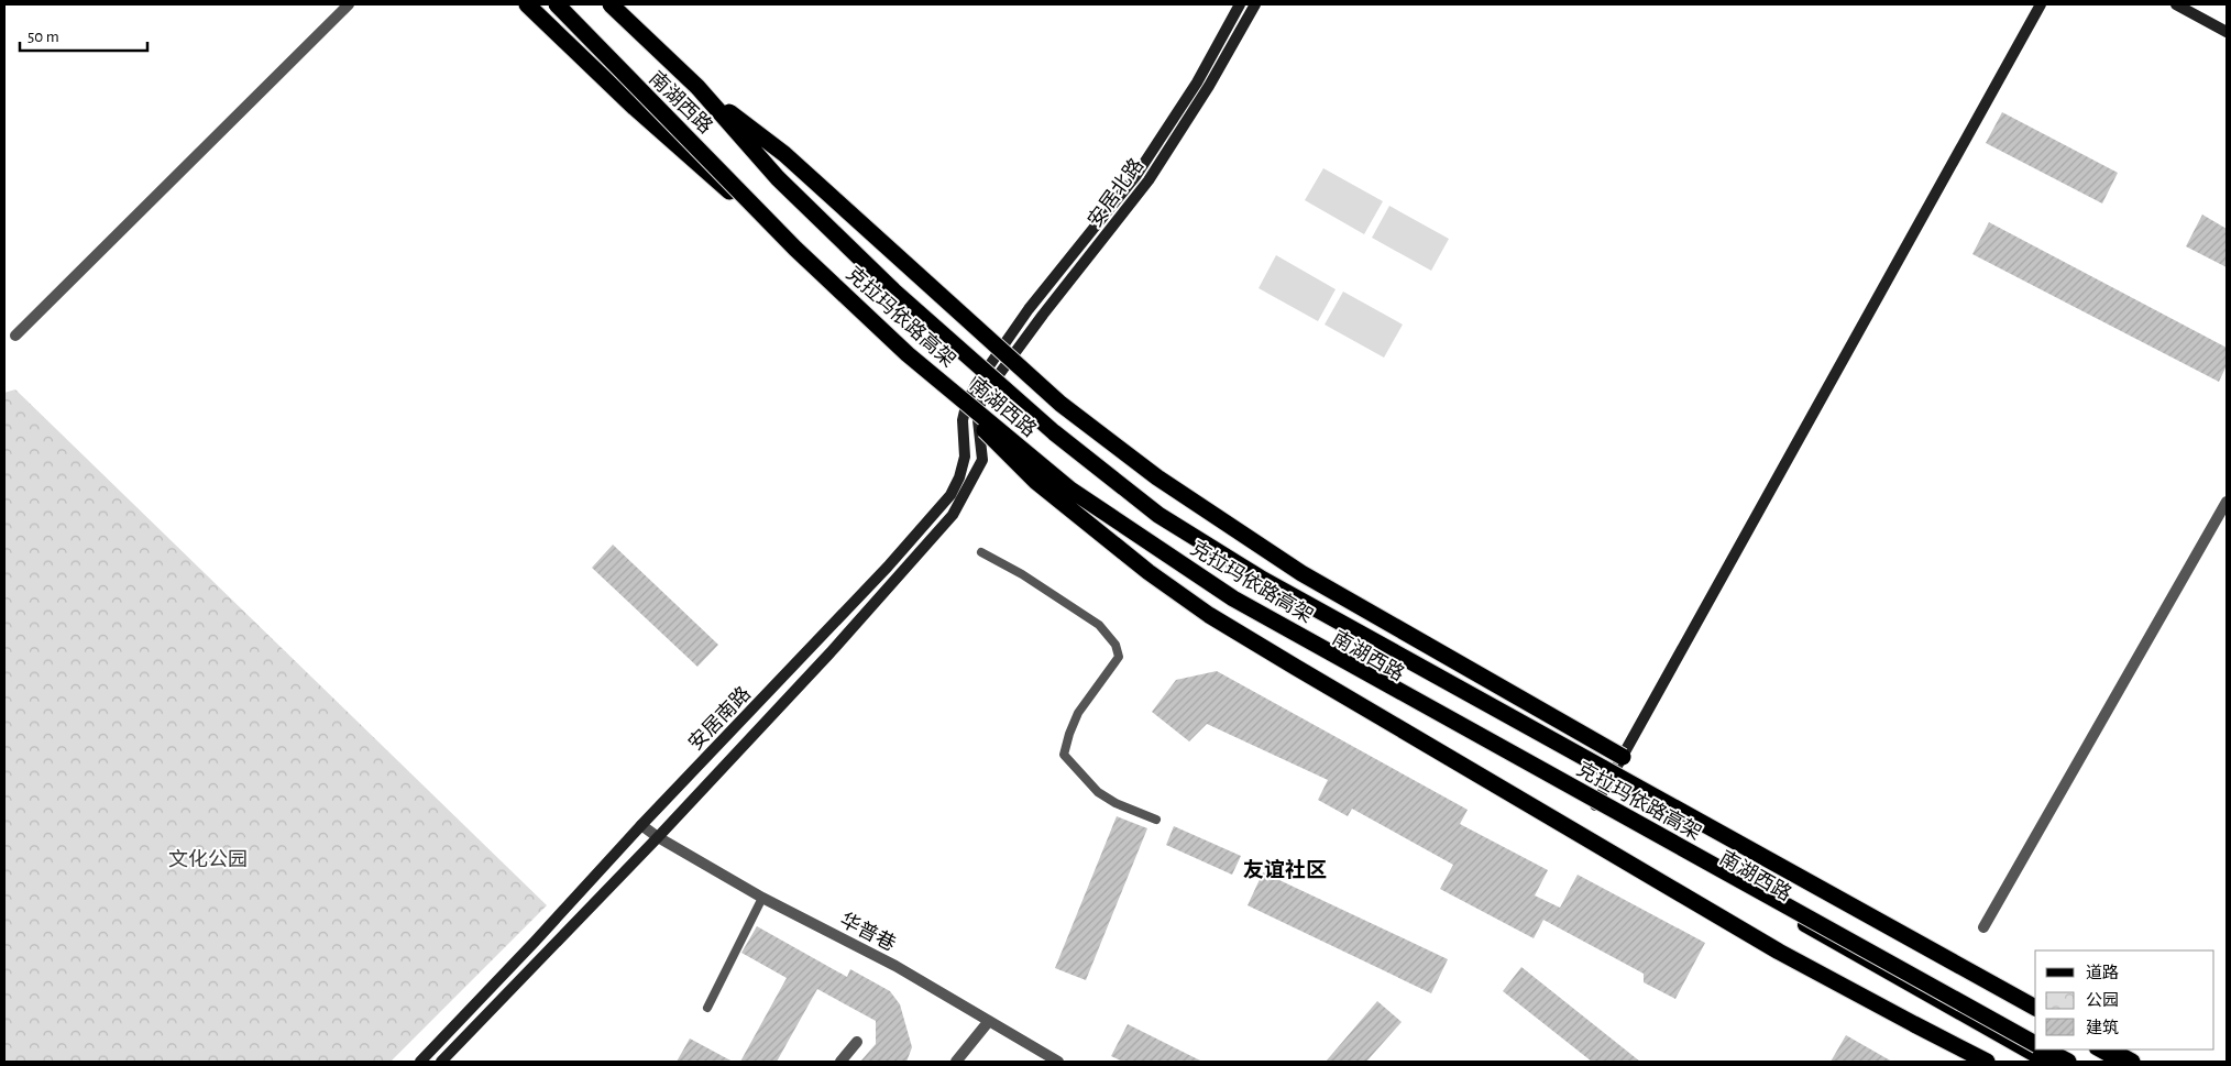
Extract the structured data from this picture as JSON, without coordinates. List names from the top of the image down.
{
  "streets": {
    "highway": ["克拉玛依路高架"],
    "main road": ["南湖西路"],
    "street": ["安居北路", "安居南路", "华普巷"]
  },
  "crossings": [
    ["南湖西路", "安居北路"],
    ["南湖西路", "克拉玛依路高架"],
    ["南湖西路", "安居南路"],
    ["安居北路", "安居南路"],
    ["安居南路", "华普巷"]
  ],
  "districts": ["友谊社区"],
  "parks": ["文化公园"],
  "legend": ["道路", "公园", "建筑"],
  "scale_bar": "50 m"
}
